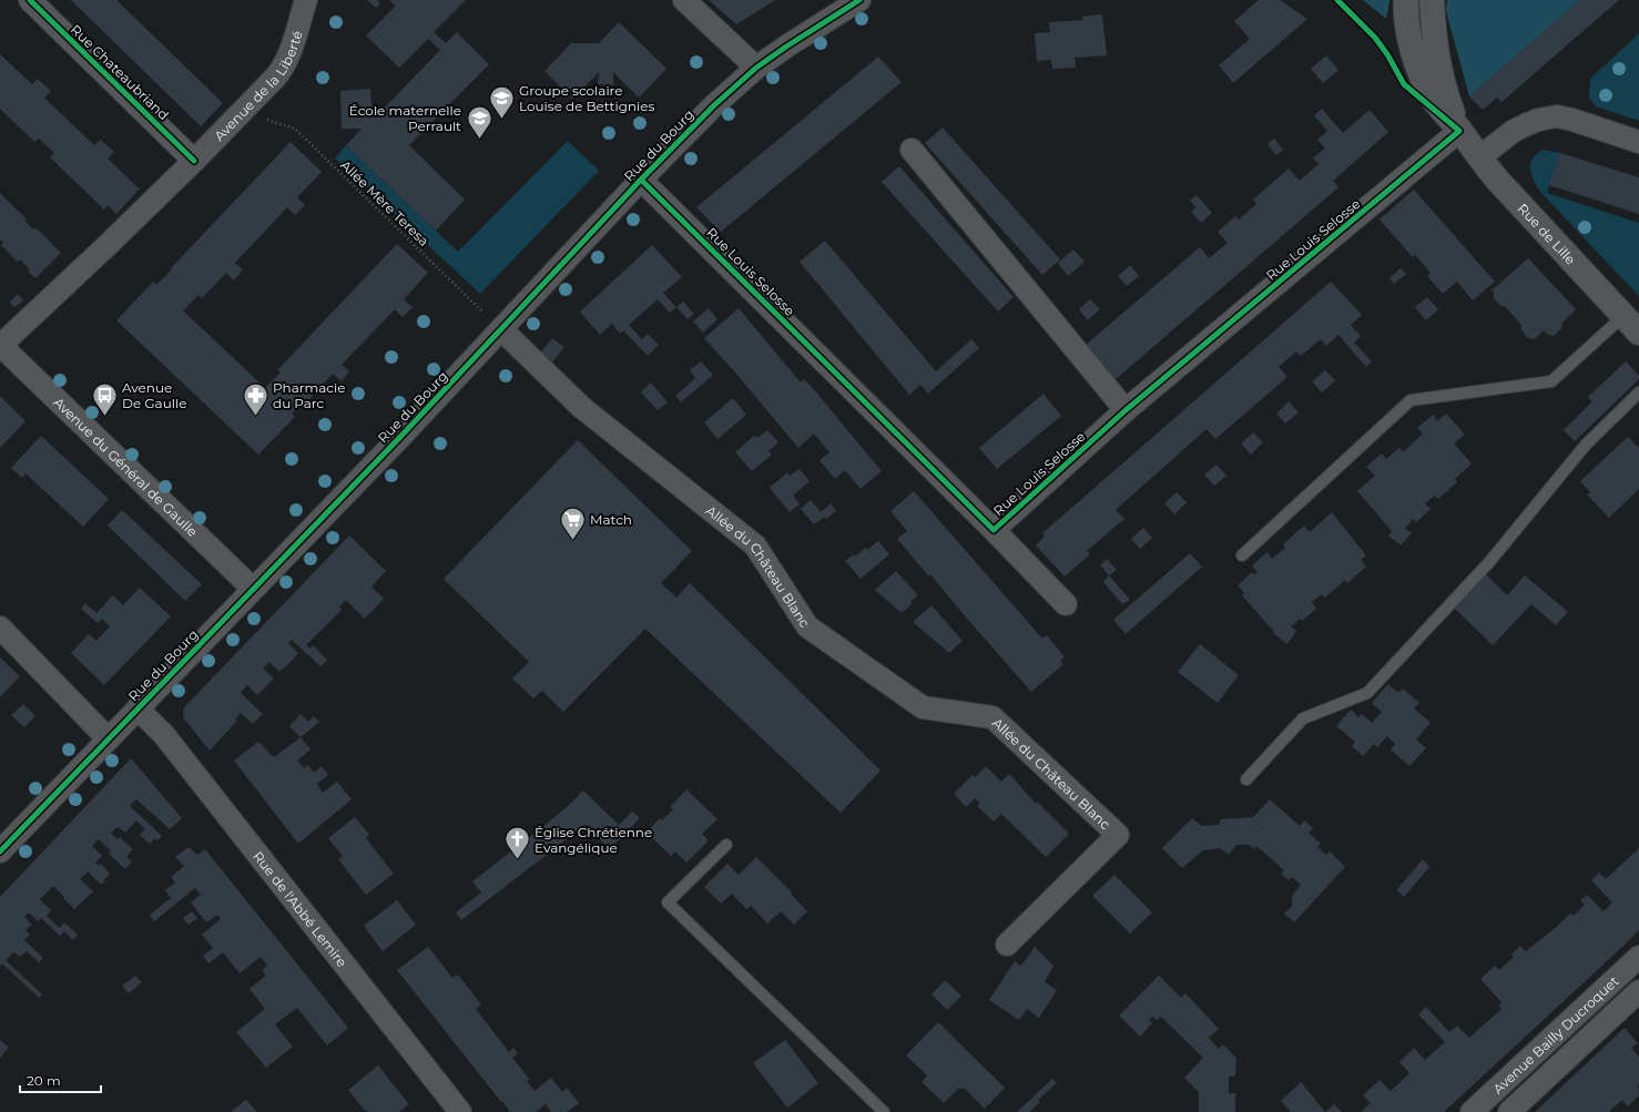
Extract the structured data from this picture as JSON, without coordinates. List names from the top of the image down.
{
  "streets": {
    "street": [
      "Rue Chateaubriand",
      "Avenue de la Liberté",
      "Rue du Bourg",
      "Rue de Lille",
      "Rue Louis Selosse",
      "Avenue du Général de Gaulle",
      "Allée du Château Blanc",
      "Rue de l'Abbé Lemire",
      "Avenue Bailly Ducroquet"
    ],
    "path": ["Allée Mère Teresa"]
  },
  "crossings": [
    ["Rue Chateaubriand", "Avenue de la Liberté"],
    ["Avenue de la Liberté", "Allée Mère Teresa"],
    ["Rue du Bourg", "Allée Mère Teresa"],
    ["Rue du Bourg", "Rue Louis Selosse"],
    ["Rue du Bourg", "Avenue du Général de Gaulle"],
    ["Rue du Bourg", "Allée du Château Blanc"],
    ["Rue du Bourg", "Rue de l'Abbé Lemire"],
    ["Allée Mère Teresa", "Allée du Château Blanc"],
    ["Rue de Lille", "Rue Louis Selosse"]
  ],
  "places": {
    "school or university": ["Groupe scolaire Louise de Bettignies", "École maternelle Perrault"],
    "bus stop": ["Avenue De Gaulle"],
    "pharmacy": ["Pharmacie du Parc"],
    "supermarket": ["Match"],
    "church": ["Église Chrétienne Evangélique"]
  },
  "scale_bar": "20 m"
}
